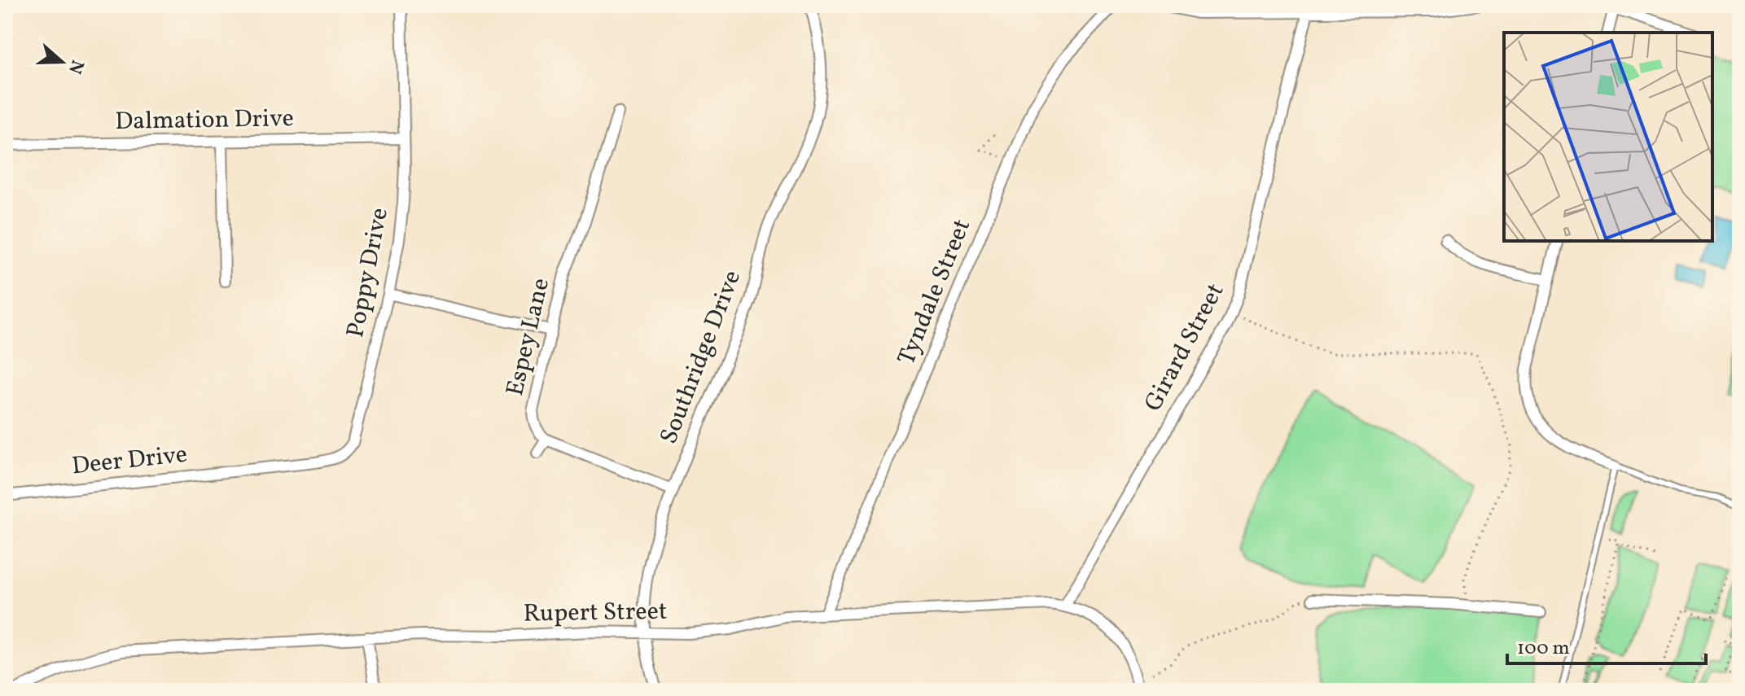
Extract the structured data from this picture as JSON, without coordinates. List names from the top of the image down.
{
  "streets": {
    "street": [
      "Dalmation Drive",
      "Poppy Drive",
      "Tyndale Street",
      "Espey Lane",
      "Girard Street",
      "Southridge Drive",
      "Deer Drive",
      "Rupert Street"
    ]
  },
  "crossings": [
    ["Dalmation Drive", "Poppy Drive"],
    ["Poppy Drive", "Deer Drive"],
    ["Tyndale Street", "Rupert Street"],
    ["Girard Street", "Rupert Street"],
    ["Southridge Drive", "Rupert Street"]
  ],
  "scale_bar": "100 m",
  "north": "right"
}
